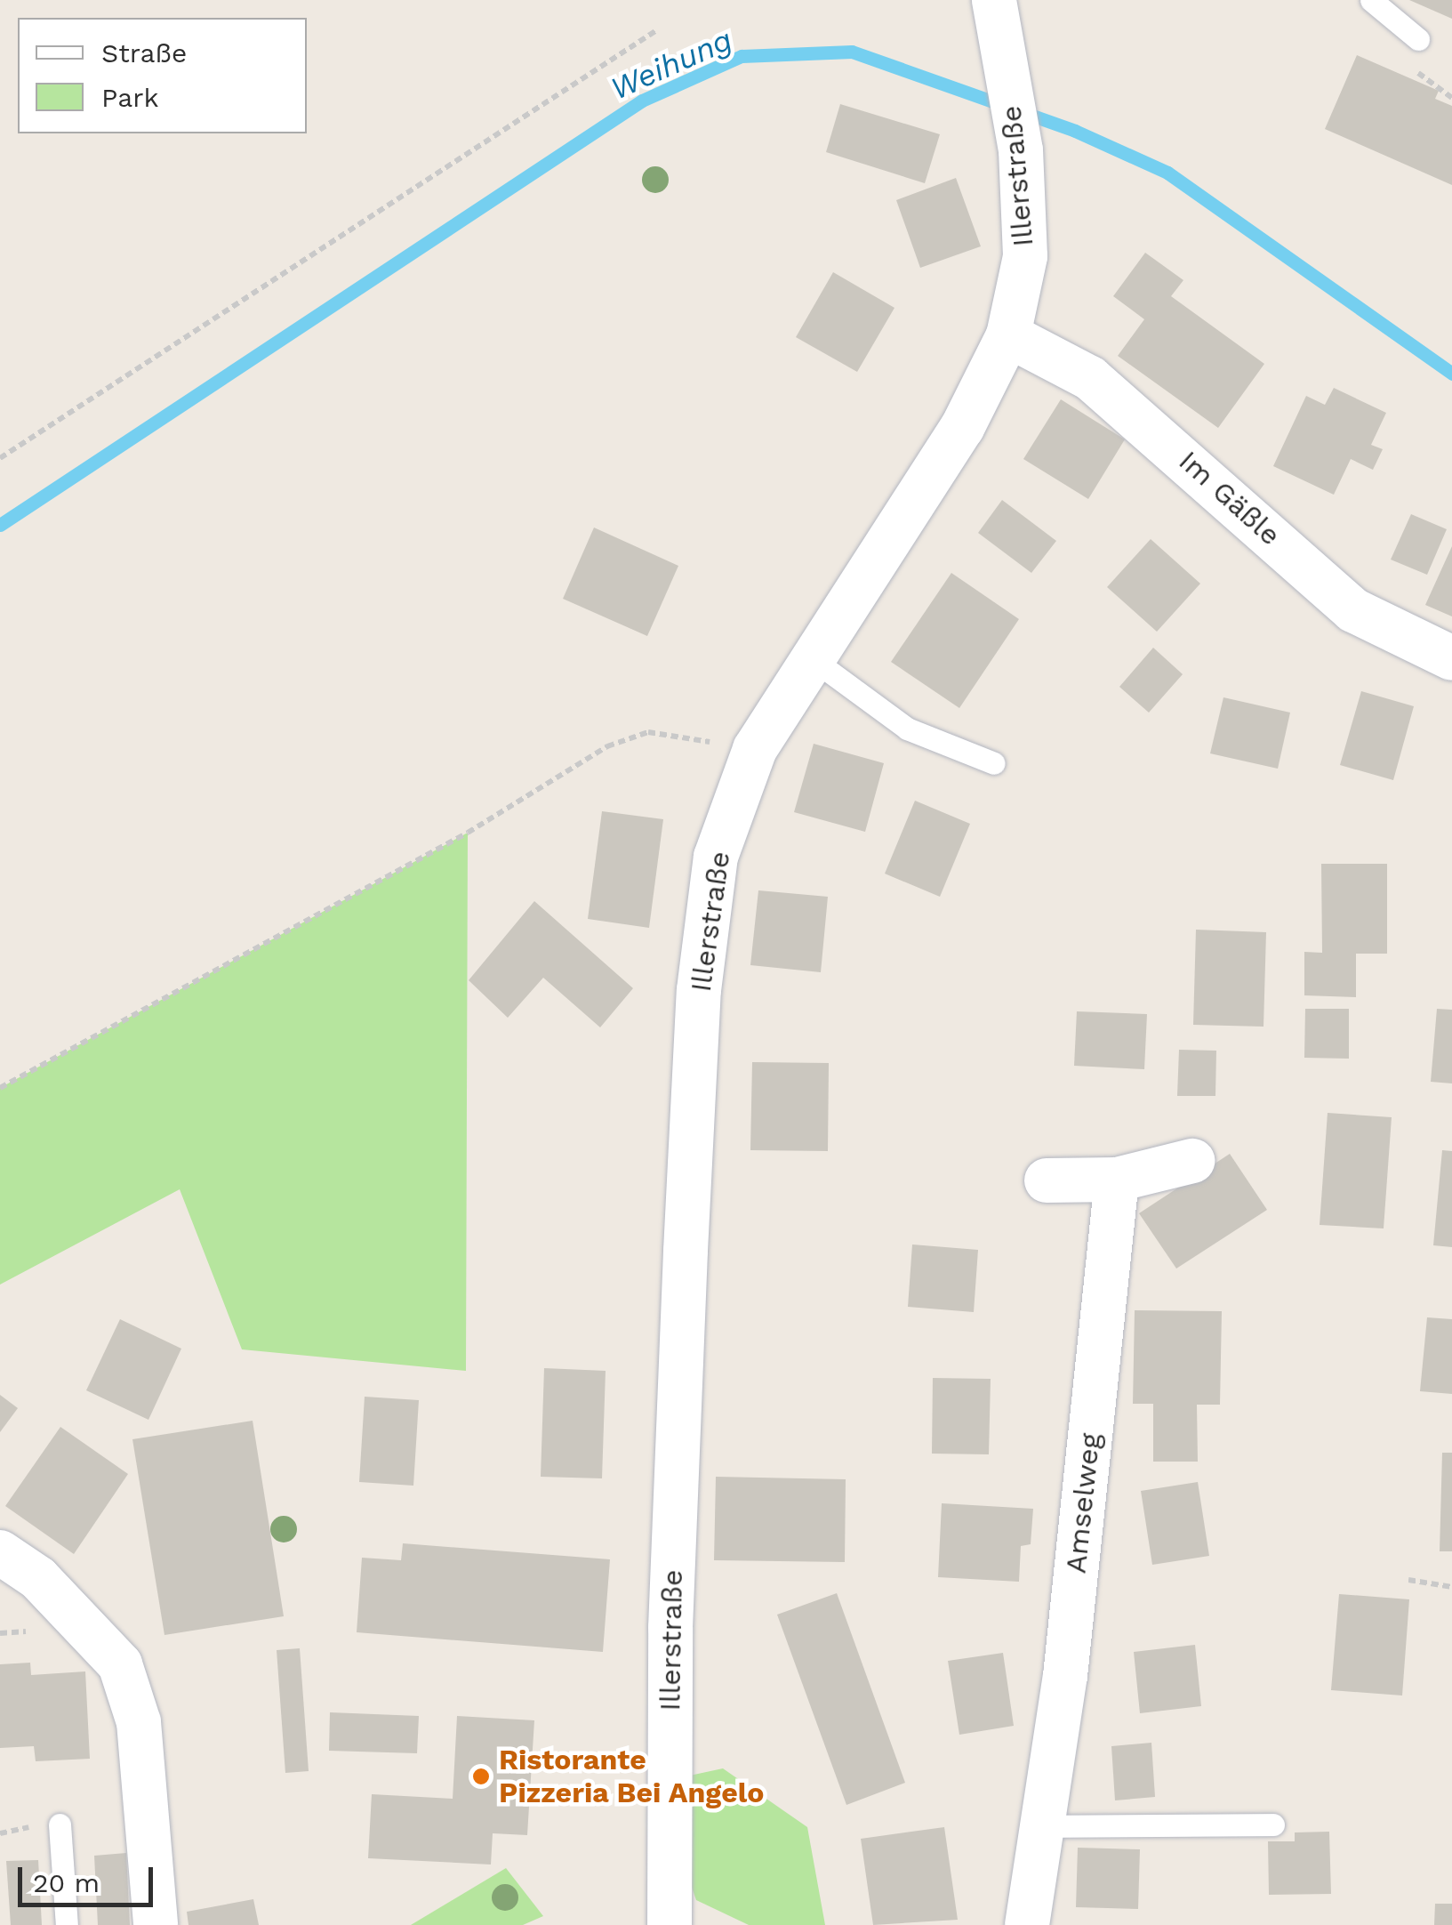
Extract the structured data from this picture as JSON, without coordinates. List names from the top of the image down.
{
  "streets": {
    "street": ["Illerstraße", "Im Gäßle", "Amselweg"]
  },
  "crossings": [
    ["Illerstraße", "Im Gäßle"]
  ],
  "water": ["Weihung"],
  "places": ["Ristorante Pizzeria Bei Angelo"],
  "legend": ["Straße", "Park"],
  "scale_bar": "20 m"
}
